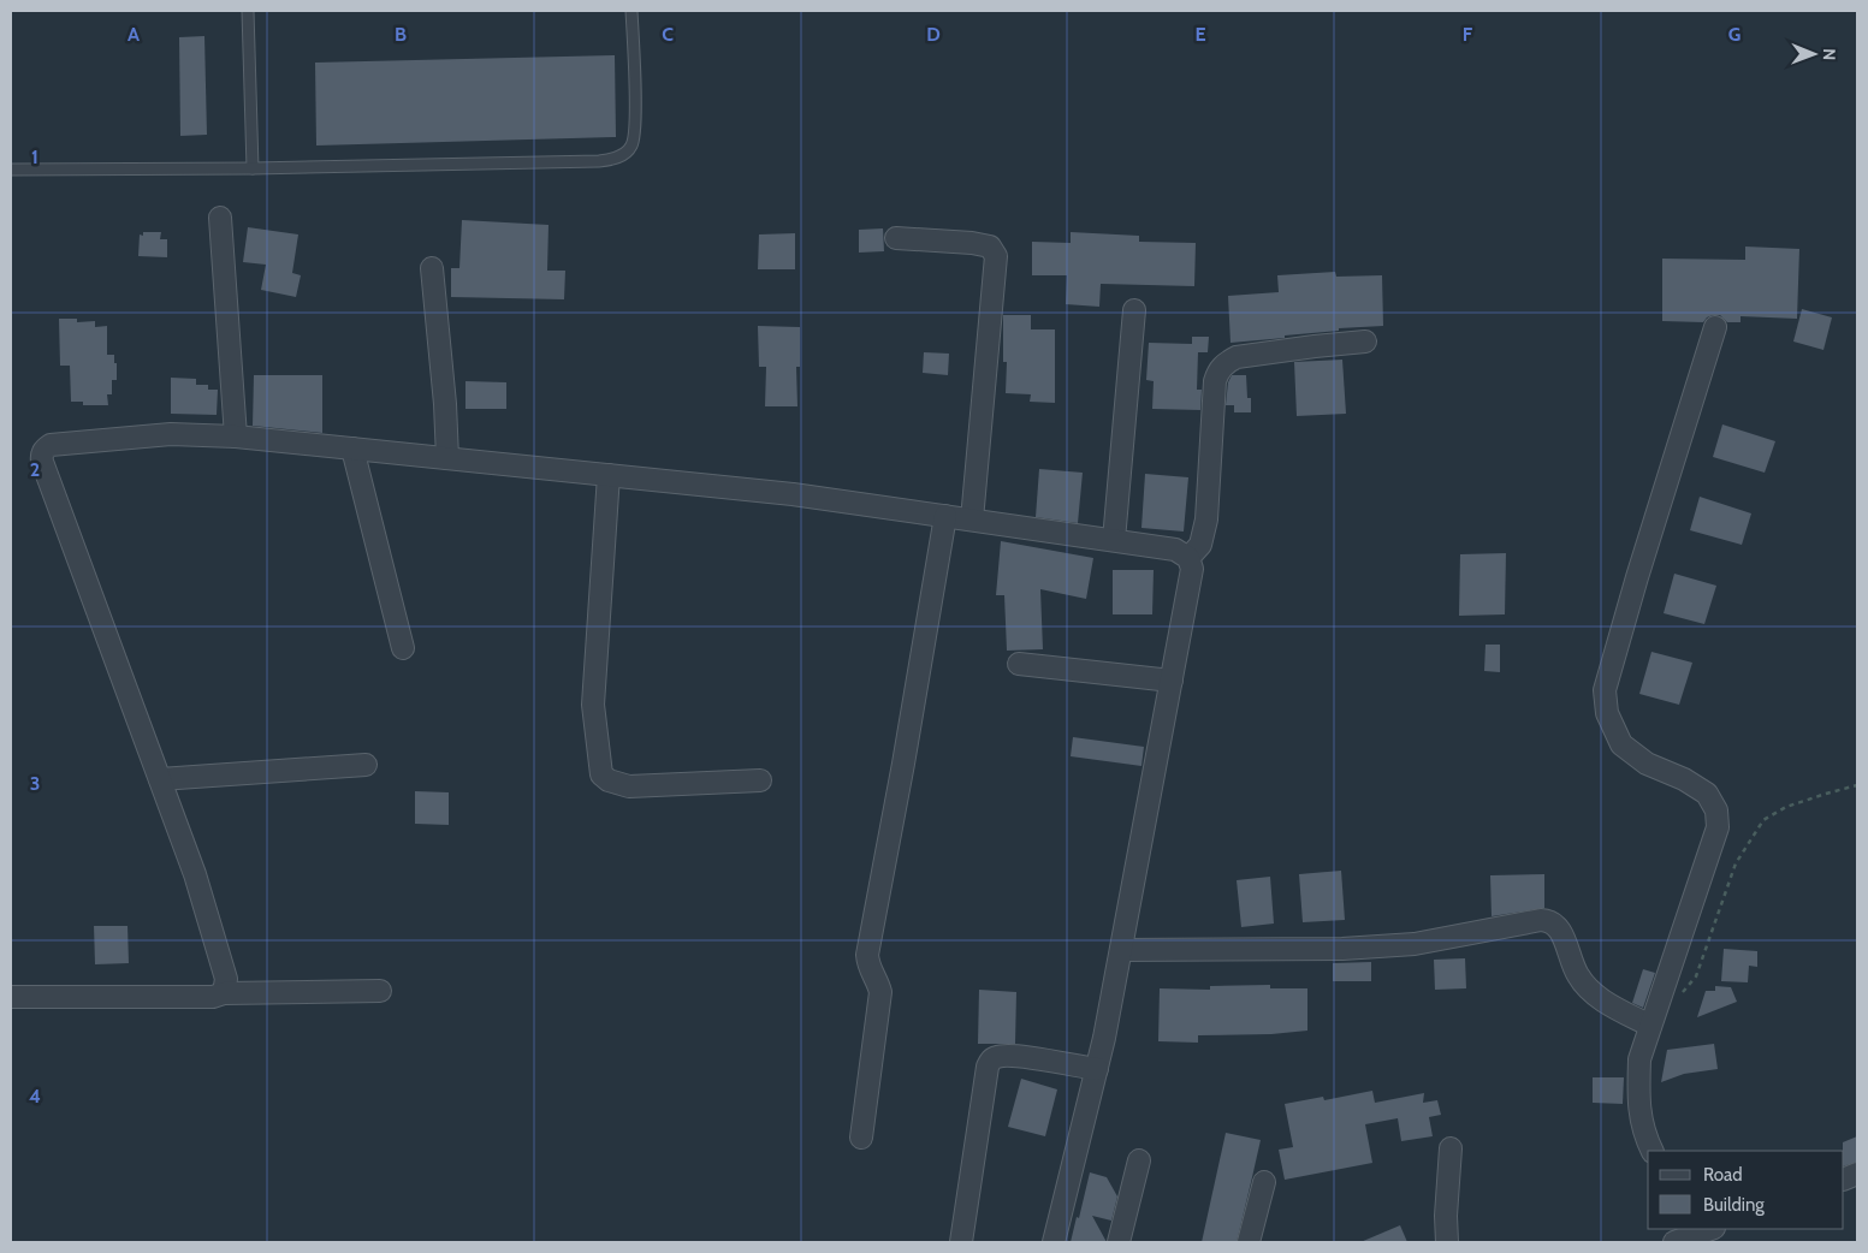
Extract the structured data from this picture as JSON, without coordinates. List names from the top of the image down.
{
  "legend": ["Road", "Building"],
  "north": "right",
  "grid": {
    "columns": [
      "A",
      "B",
      "C",
      "D",
      "E",
      "F",
      "G"
    ],
    "rows": [
      "1",
      "2",
      "3",
      "4"
    ]
  }
}
